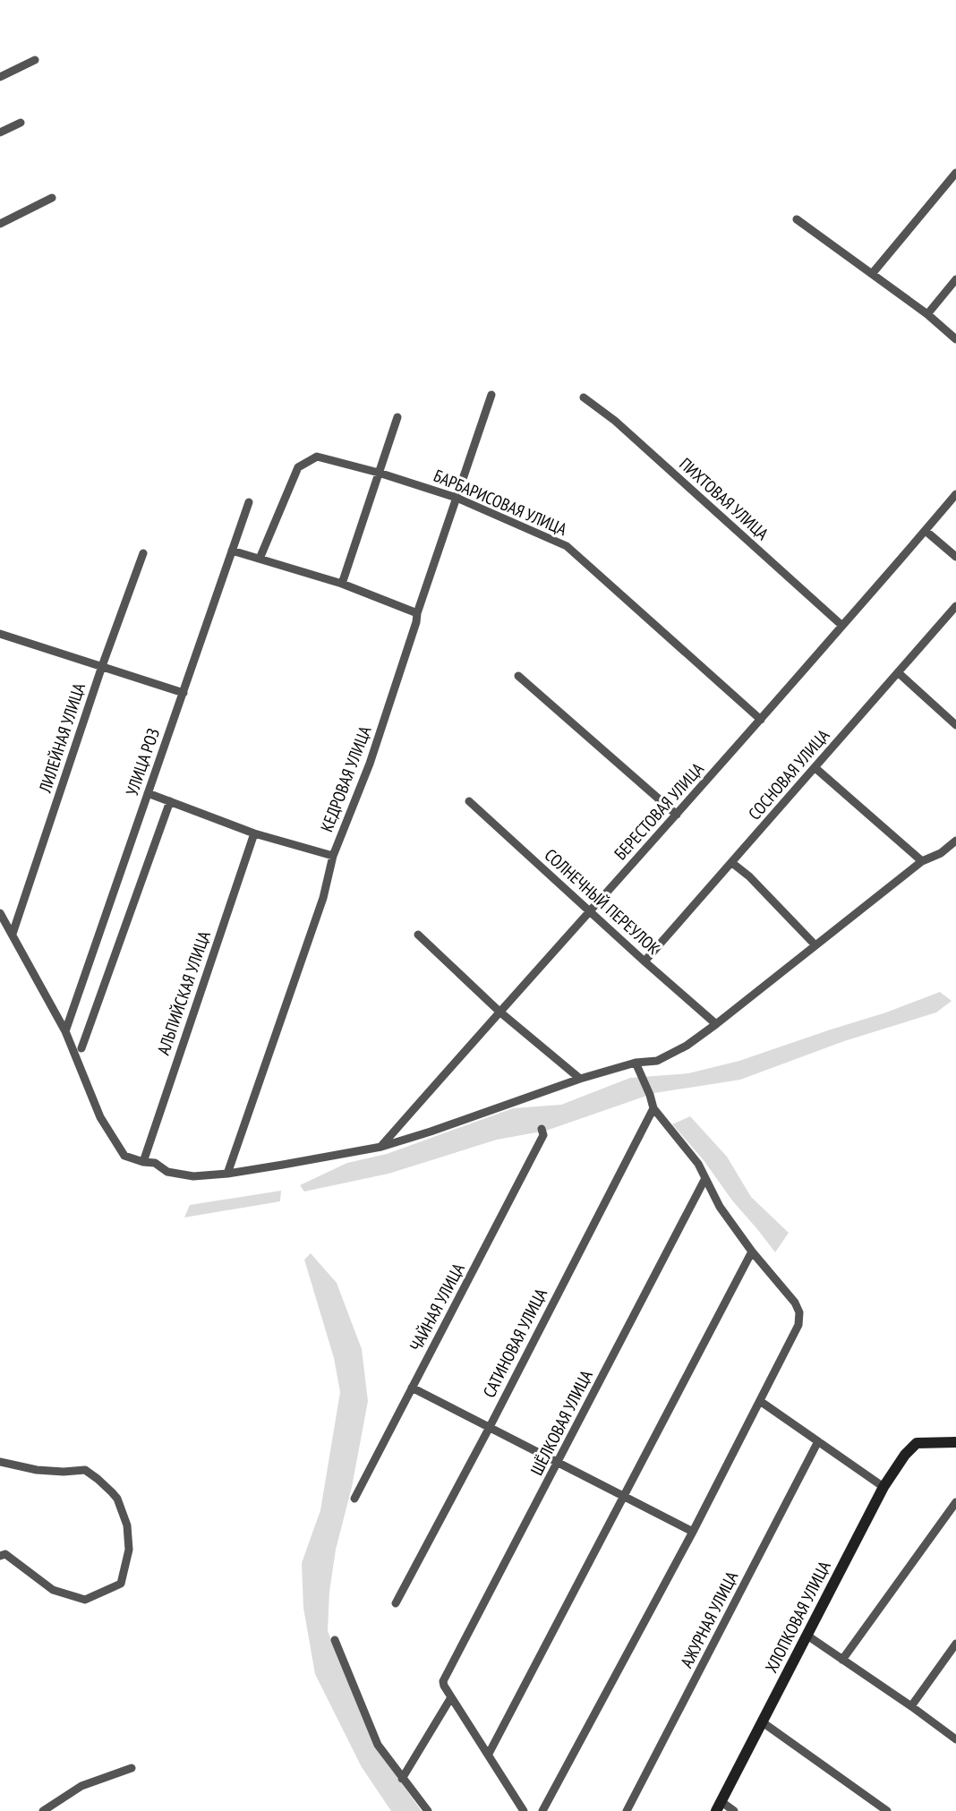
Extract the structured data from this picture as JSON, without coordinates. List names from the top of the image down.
{
  "streets": {
    "street": [
      "ПИХТОВАЯ УЛИЦА",
      "БАРБАРИСОВАЯ УЛИЦА",
      "ЛИЛЕЙНАЯ УЛИЦА",
      "УЛИЦА РОЗ",
      "СОСНОВАЯ УЛИЦА",
      "КЕДРОВАЯ УЛИЦА",
      "БЕРЕСТОВАЯ УЛИЦА",
      "СОЛНЕЧНЫЙ ПЕРЕУЛОК",
      "АЛЬПИЙСКАЯ УЛИЦА",
      "ЧАЙНАЯ УЛИЦА",
      "САТИНОВАЯ УЛИЦА",
      "ШЁЛКОВАЯ УЛИЦА",
      "ХЛОПКОВАЯ УЛИЦА",
      "АЖУРНАЯ УЛИЦА"
    ]
  },
  "crossings": [
    ["ПИХТОВАЯ УЛИЦА", "БЕРЕСТОВАЯ УЛИЦА"],
    ["БАРБАРИСОВАЯ УЛИЦА", "КЕДРОВАЯ УЛИЦА"],
    ["БАРБАРИСОВАЯ УЛИЦА", "БЕРЕСТОВАЯ УЛИЦА"],
    ["СОСНОВАЯ УЛИЦА", "СОЛНЕЧНЫЙ ПЕРЕУЛОК"],
    ["БЕРЕСТОВАЯ УЛИЦА", "СОЛНЕЧНЫЙ ПЕРЕУЛОК"]
  ]
}
